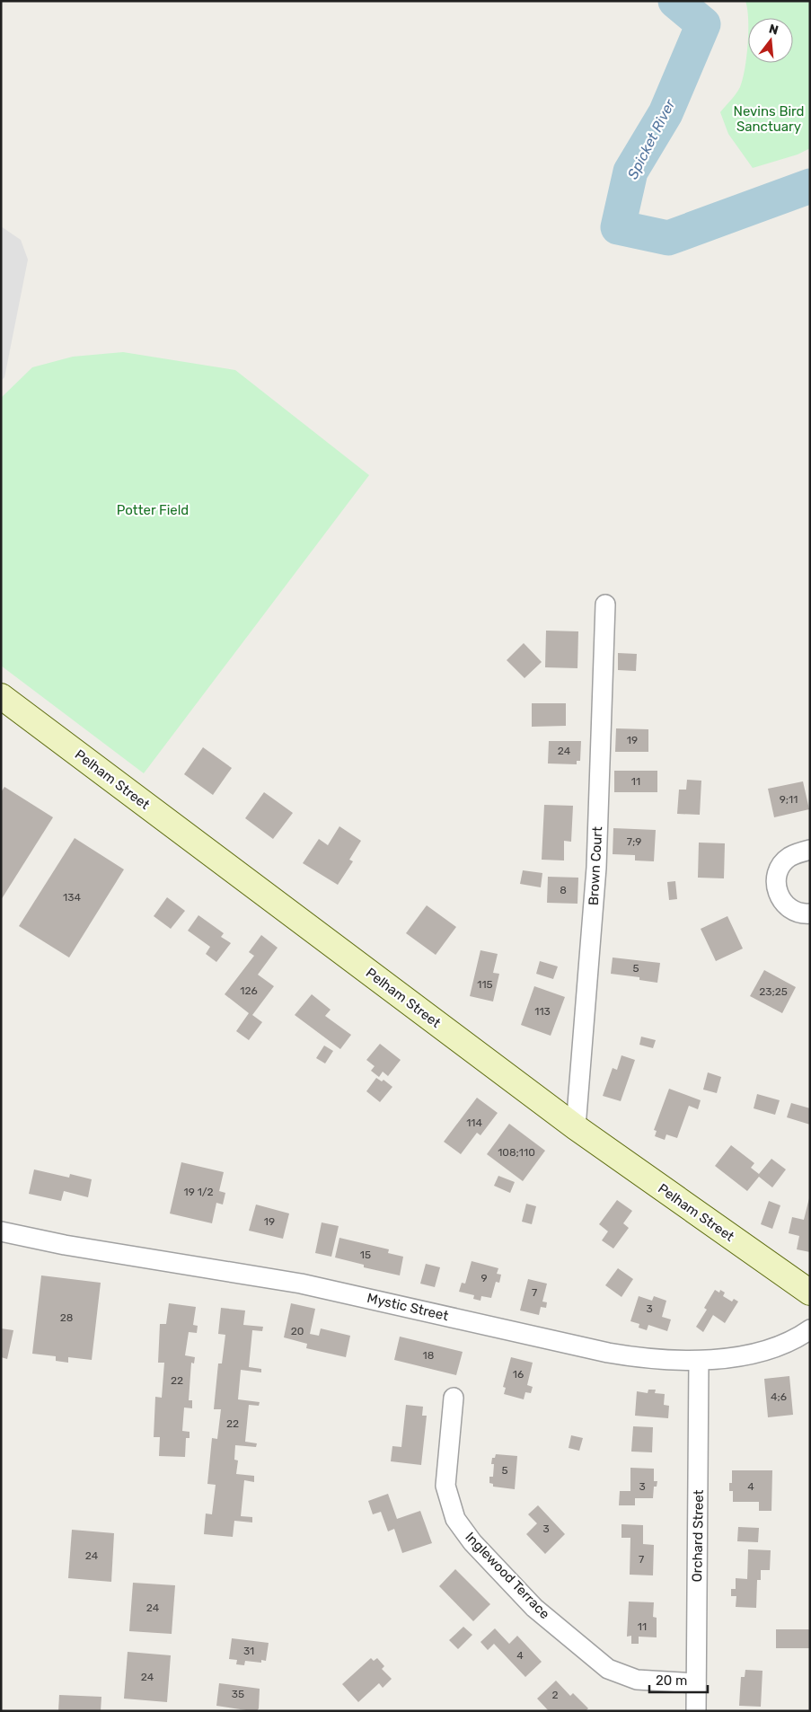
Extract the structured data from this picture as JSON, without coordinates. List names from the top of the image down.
{
  "streets": {
    "main road": ["Pelham Street"],
    "street": [
      "Brown Court",
      "Mystic Street",
      "Orchard Street",
      "Inglewood Terrace"
    ]
  },
  "crossings": [
    ["Pelham Street", "Brown Court"],
    ["Mystic Street", "Orchard Street"],
    ["Orchard Street", "Inglewood Terrace"]
  ],
  "water": ["Spicket River"],
  "parks": ["Nevins Bird Sanctuary", "Potter Field"],
  "house_numbers": [
    "19",
    "24",
    "11",
    "9;11",
    "7;9",
    "8",
    "134",
    "5",
    "115",
    "126",
    "23;25",
    "113",
    "114",
    "108;110",
    "19 1/2",
    "19",
    "15",
    "9",
    "7",
    "3",
    "28",
    "20",
    "18",
    "16",
    "22",
    "4;6",
    "22",
    "5",
    "3",
    "4",
    "3",
    "24",
    "7",
    "24",
    "11",
    "31",
    "4",
    "24",
    "35",
    "2"
  ],
  "scale_bar": "20 m",
  "north": "top"
}
